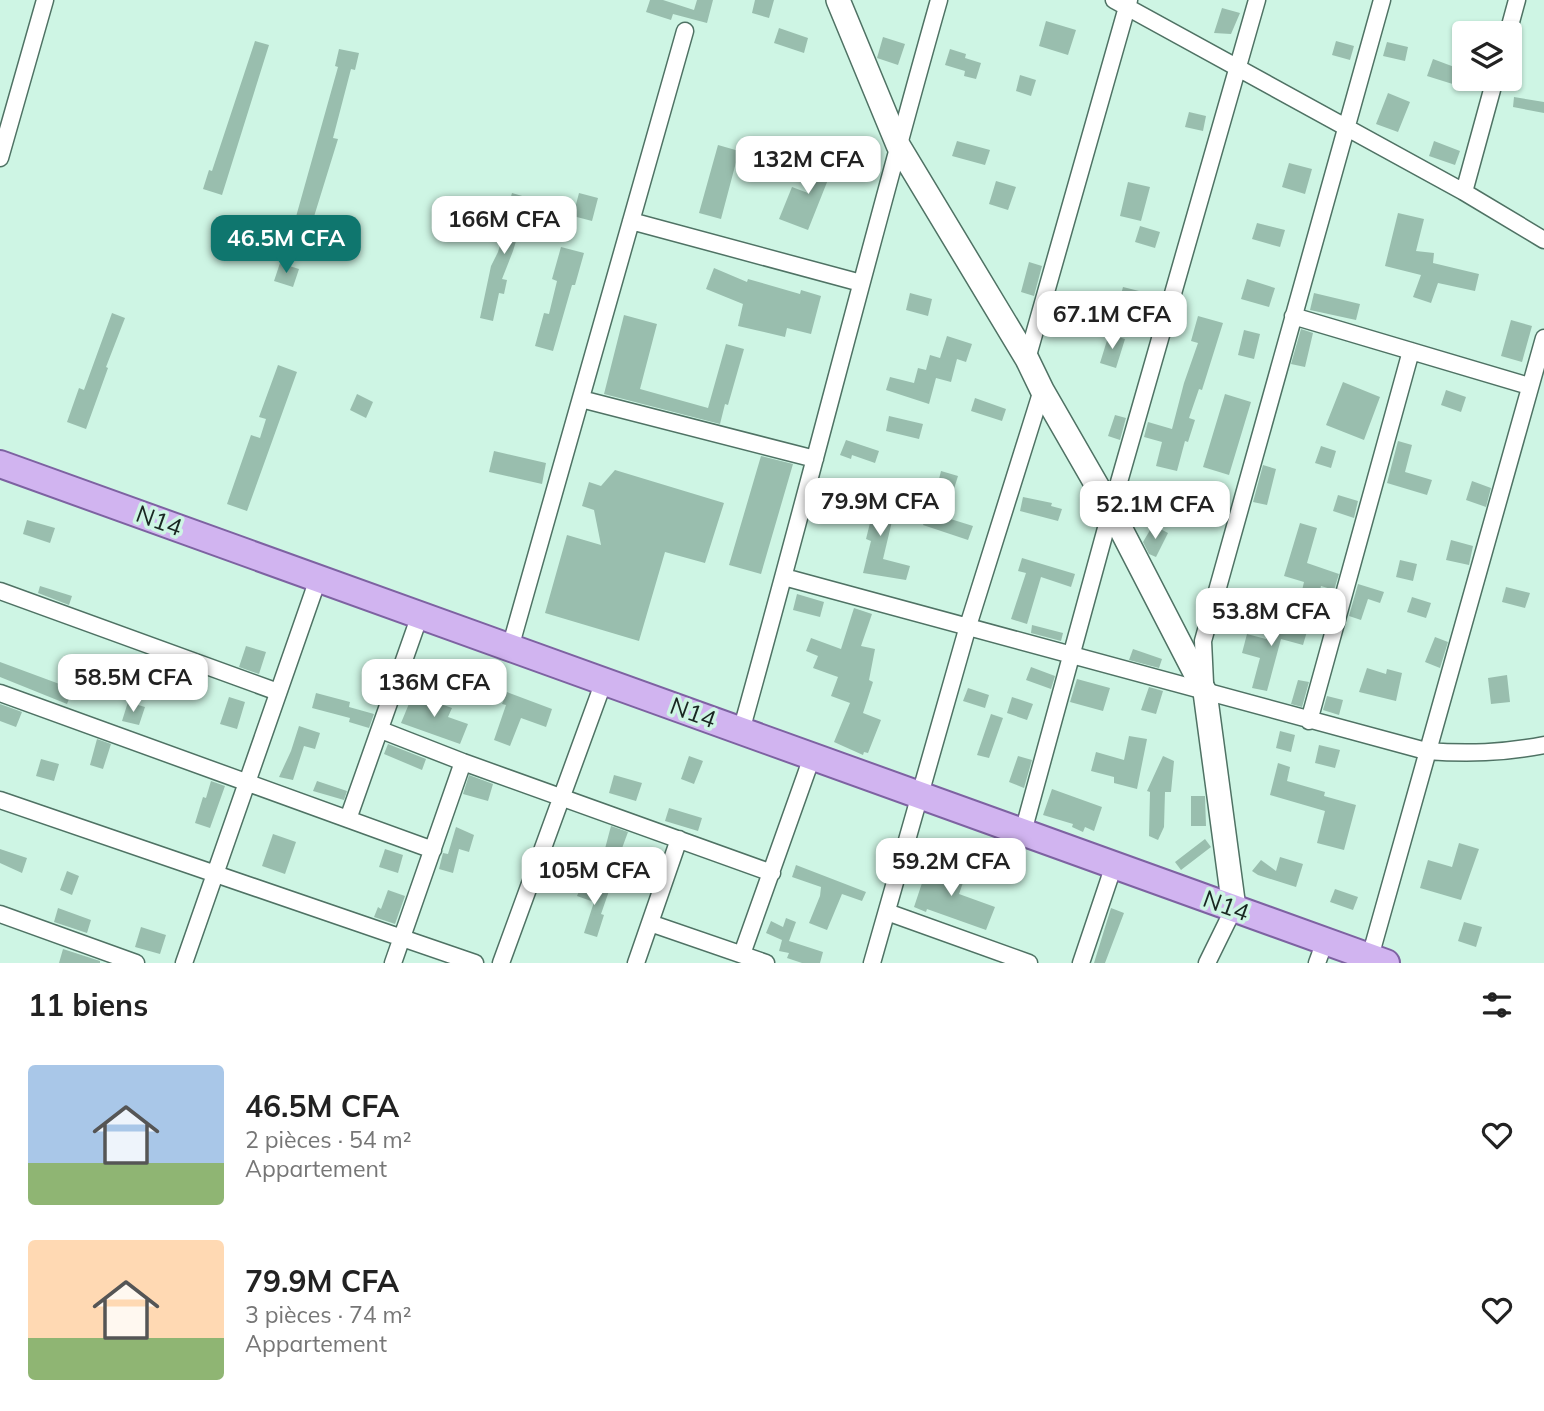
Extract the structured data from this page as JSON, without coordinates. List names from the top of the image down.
{
  "streets": {
    "main road": ["N14"]
  },
  "page": {
    "price": [
      "132M CFA",
      "166M CFA",
      "46.5M CFA",
      "67.1M CFA",
      "79.9M CFA",
      "52.1M CFA",
      "53.8M CFA",
      "58.5M CFA",
      "136M CFA",
      "59.2M CFA",
      "105M CFA"
    ],
    "heading": "11 biens",
    "list": [
      {
        "name": "46.5M CFA",
        "note": "2 pièces · 54 m² · Appartement"
      },
      {
        "name": "79.9M CFA",
        "note": "3 pièces · 74 m² · Appartement"
      }
    ]
  }
}
